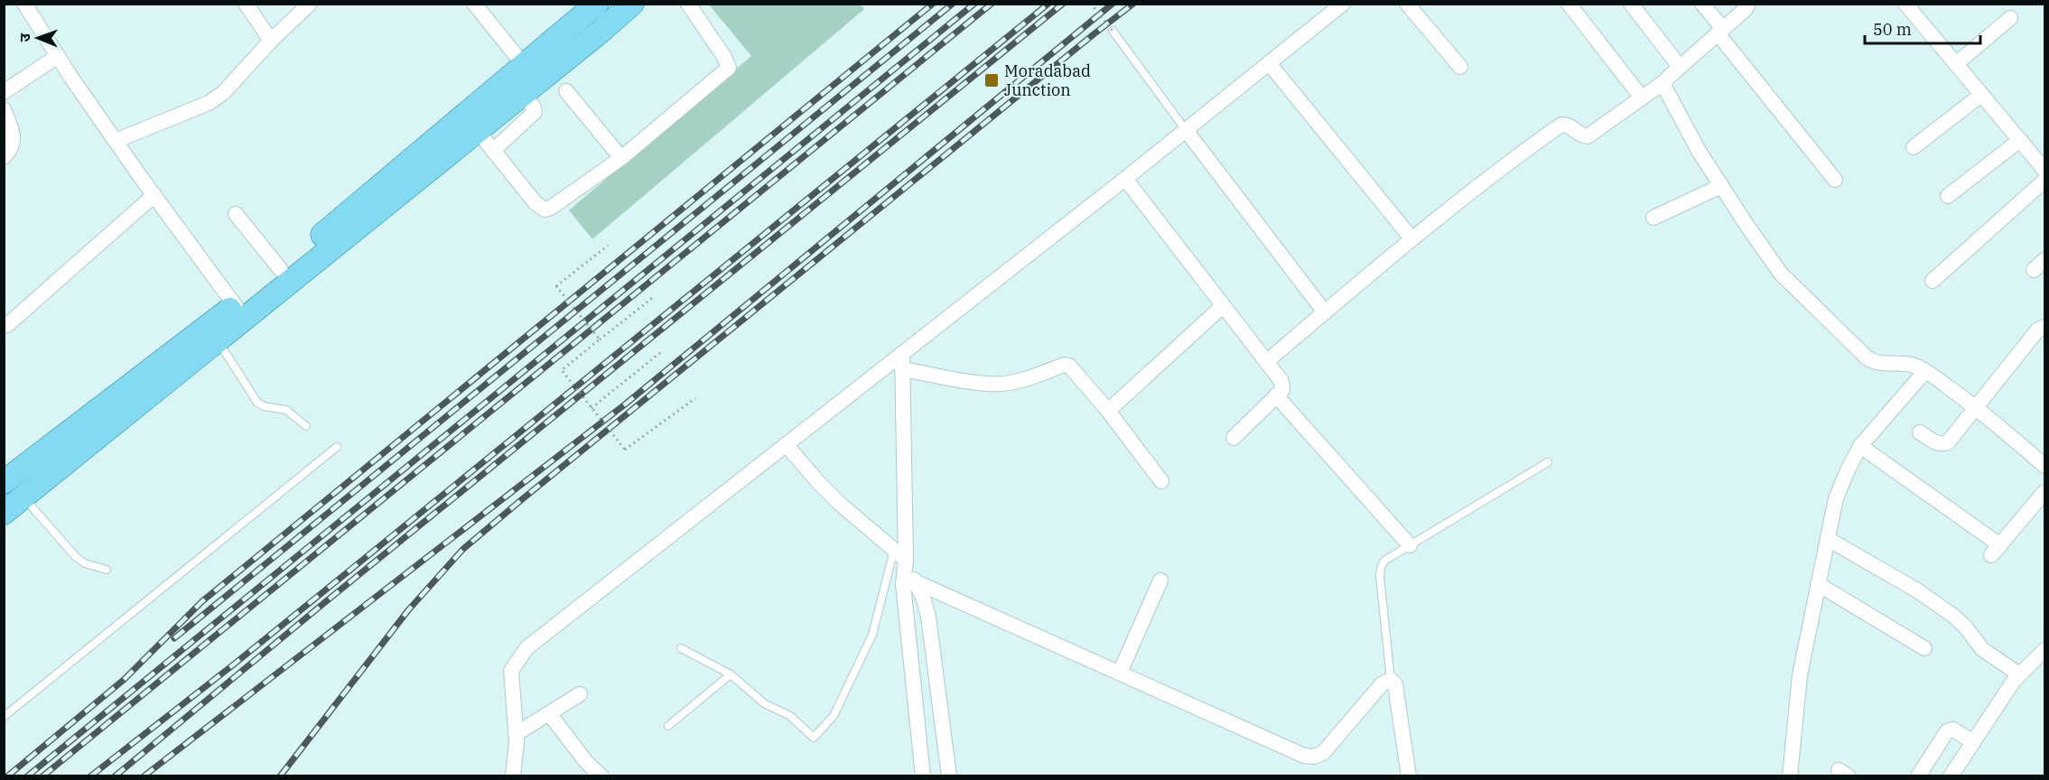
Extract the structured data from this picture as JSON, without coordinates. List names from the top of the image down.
{
  "places": {
    "transit": ["Moradabad Junction"]
  },
  "scale_bar": "50 m",
  "north": "left"
}
